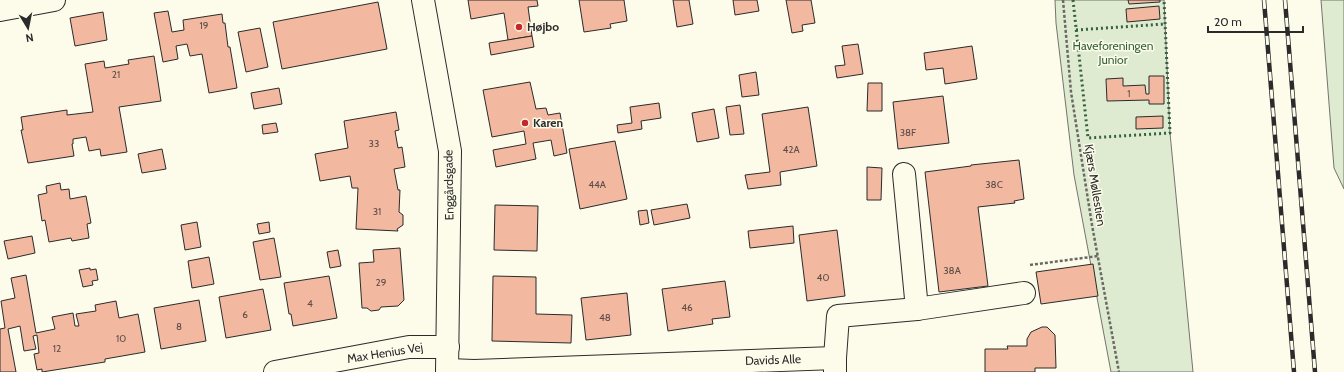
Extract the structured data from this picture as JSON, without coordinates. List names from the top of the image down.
{
  "streets": {
    "street": ["Enggårdsgade", "Max Henius Vej", "Davids Alle"],
    "path": ["Kjærs Møllestien"]
  },
  "crossings": [
    ["Enggårdsgade", "Max Henius Vej"],
    ["Enggårdsgade", "Davids Alle"]
  ],
  "parks": ["Haveforeningen Junior"],
  "places": ["Højbo", "Karen"],
  "house_numbers": [
    "19",
    "21",
    "1",
    "38F",
    "33",
    "42A",
    "44A",
    "38C",
    "31",
    "38A",
    "40",
    "29",
    "4",
    "46",
    "6",
    "48",
    "8",
    "10",
    "12"
  ],
  "scale_bar": "20 m",
  "north": "bottom"
}
